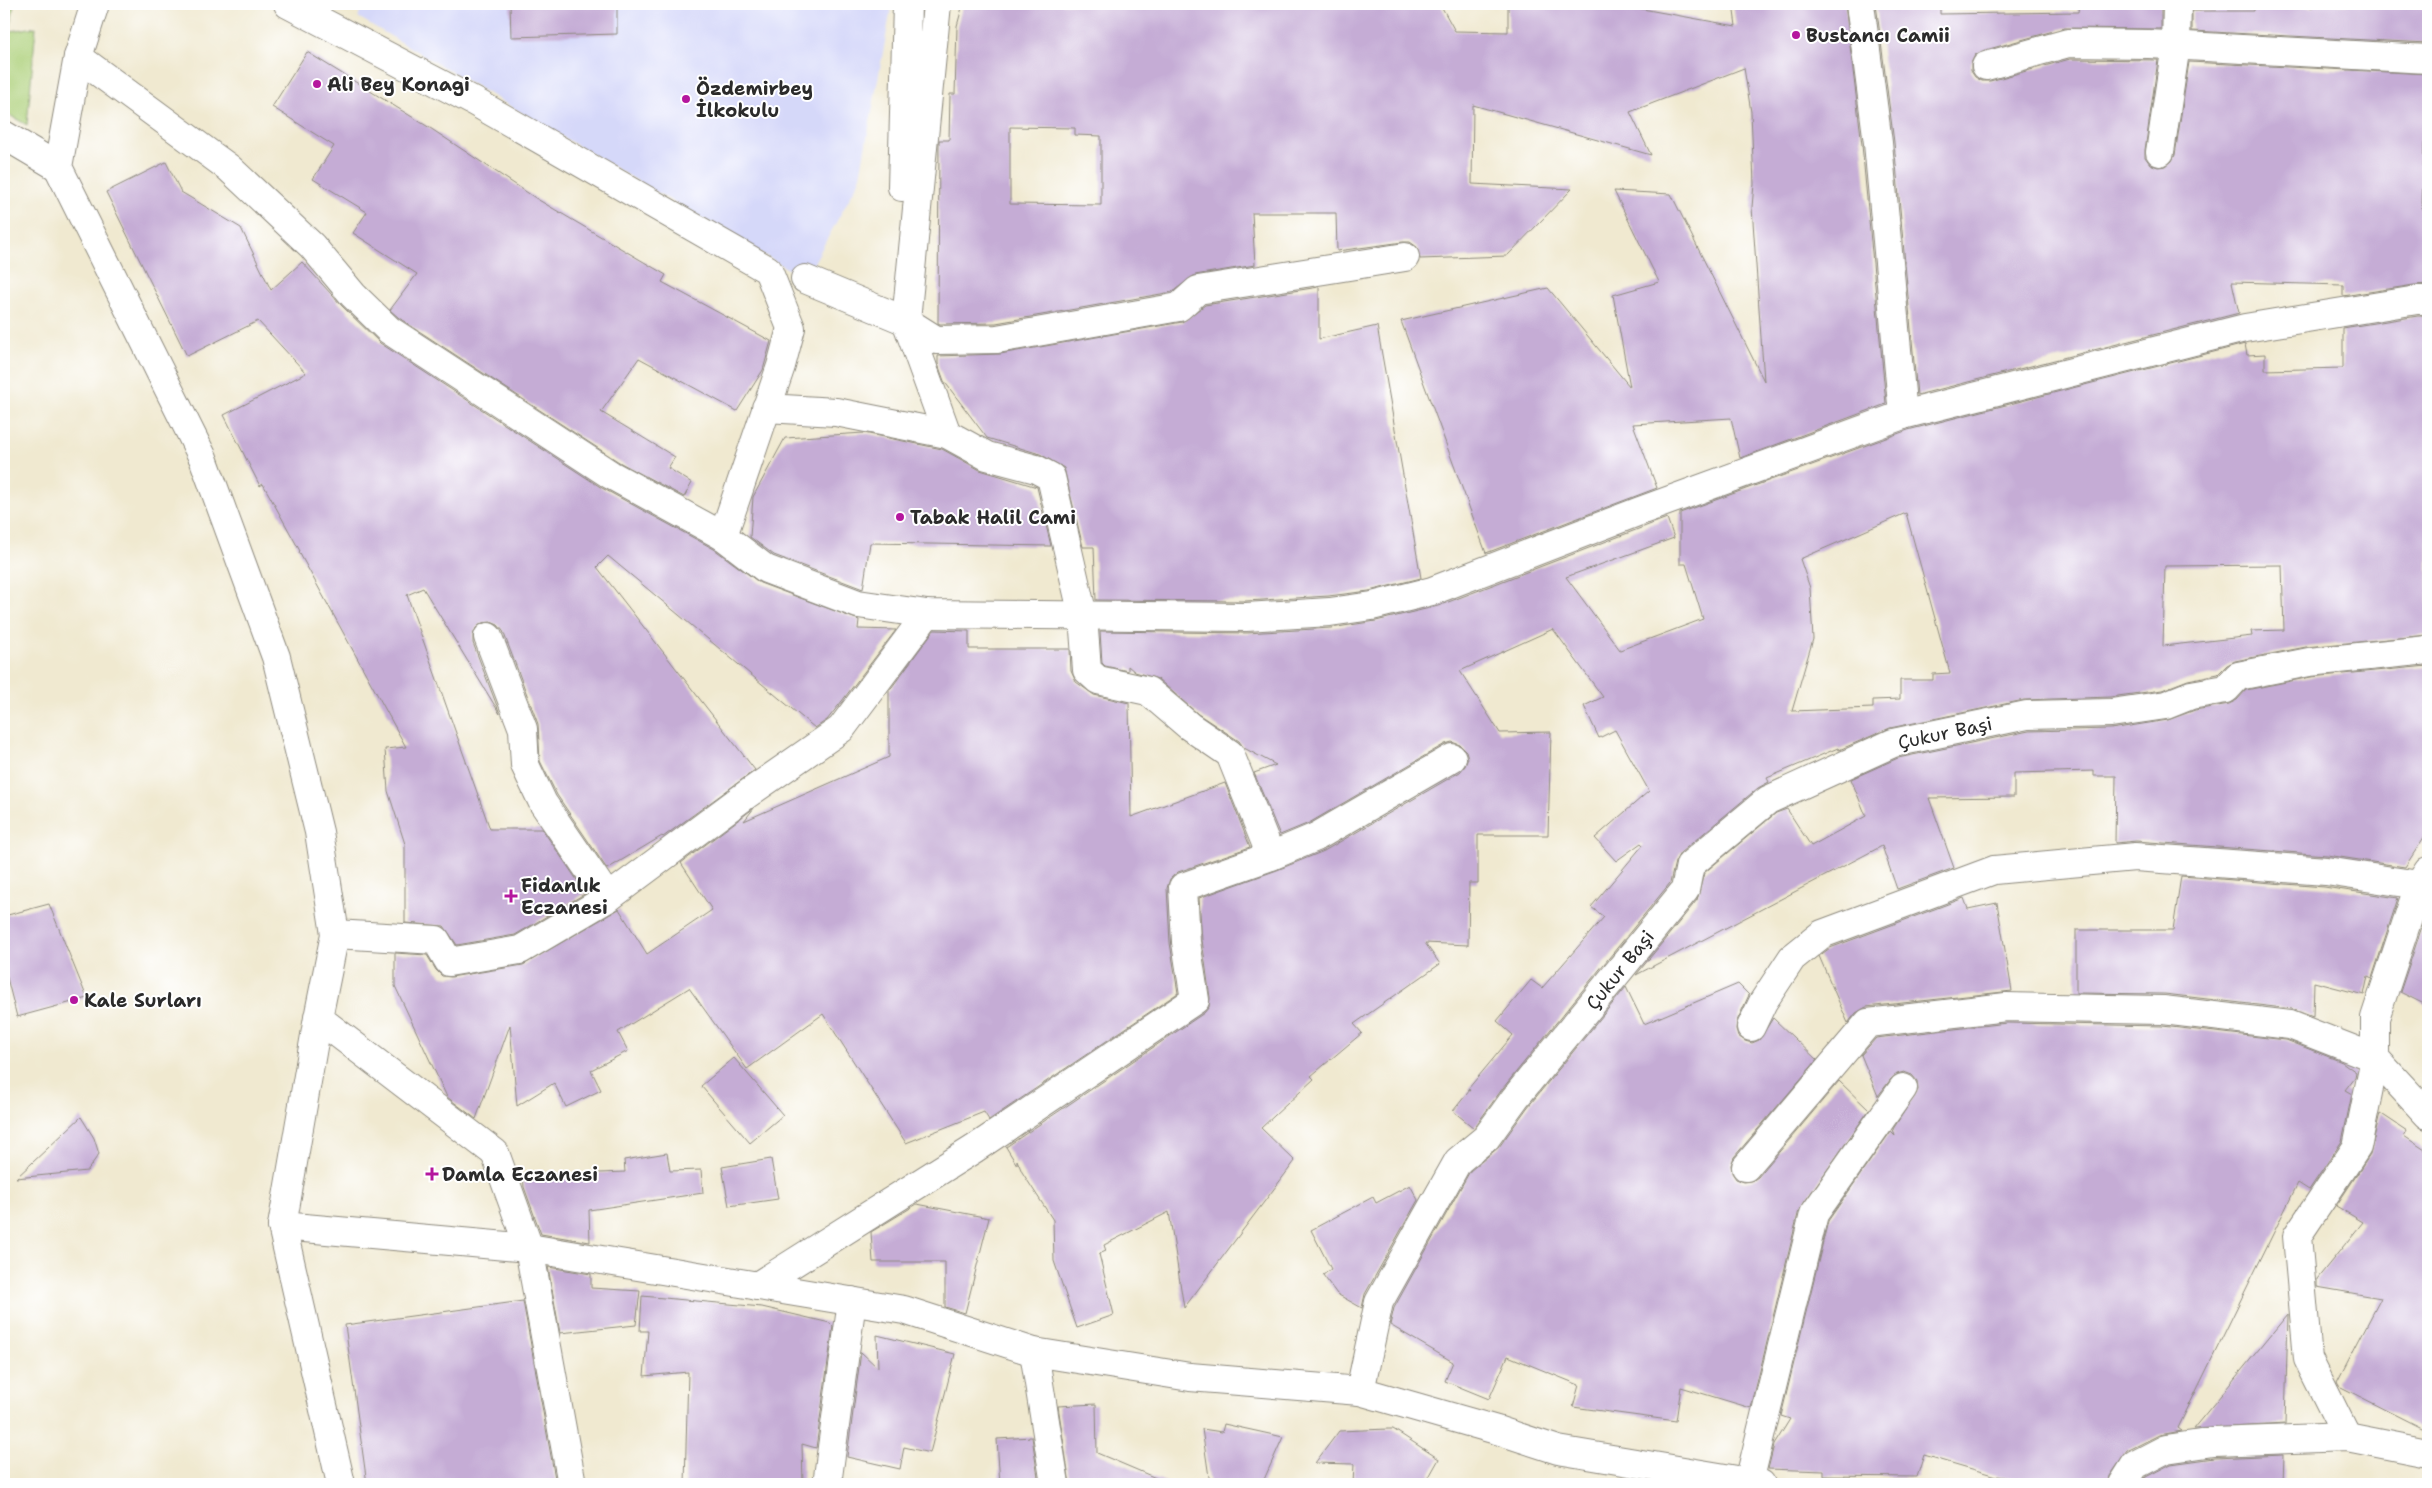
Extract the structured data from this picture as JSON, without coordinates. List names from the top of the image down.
{
  "streets": {
    "street": ["Çukur Başi"]
  },
  "places": {
    "other": [
      "Bustancı Camii",
      "Ali Bey Konagi",
      "Özdemirbey İlkokulu",
      "Tabak Halil Cami",
      "Kale Surları"
    ],
    "health": ["Fidanlık Eczanesi", "Damla Eczanesi"]
  }
}
